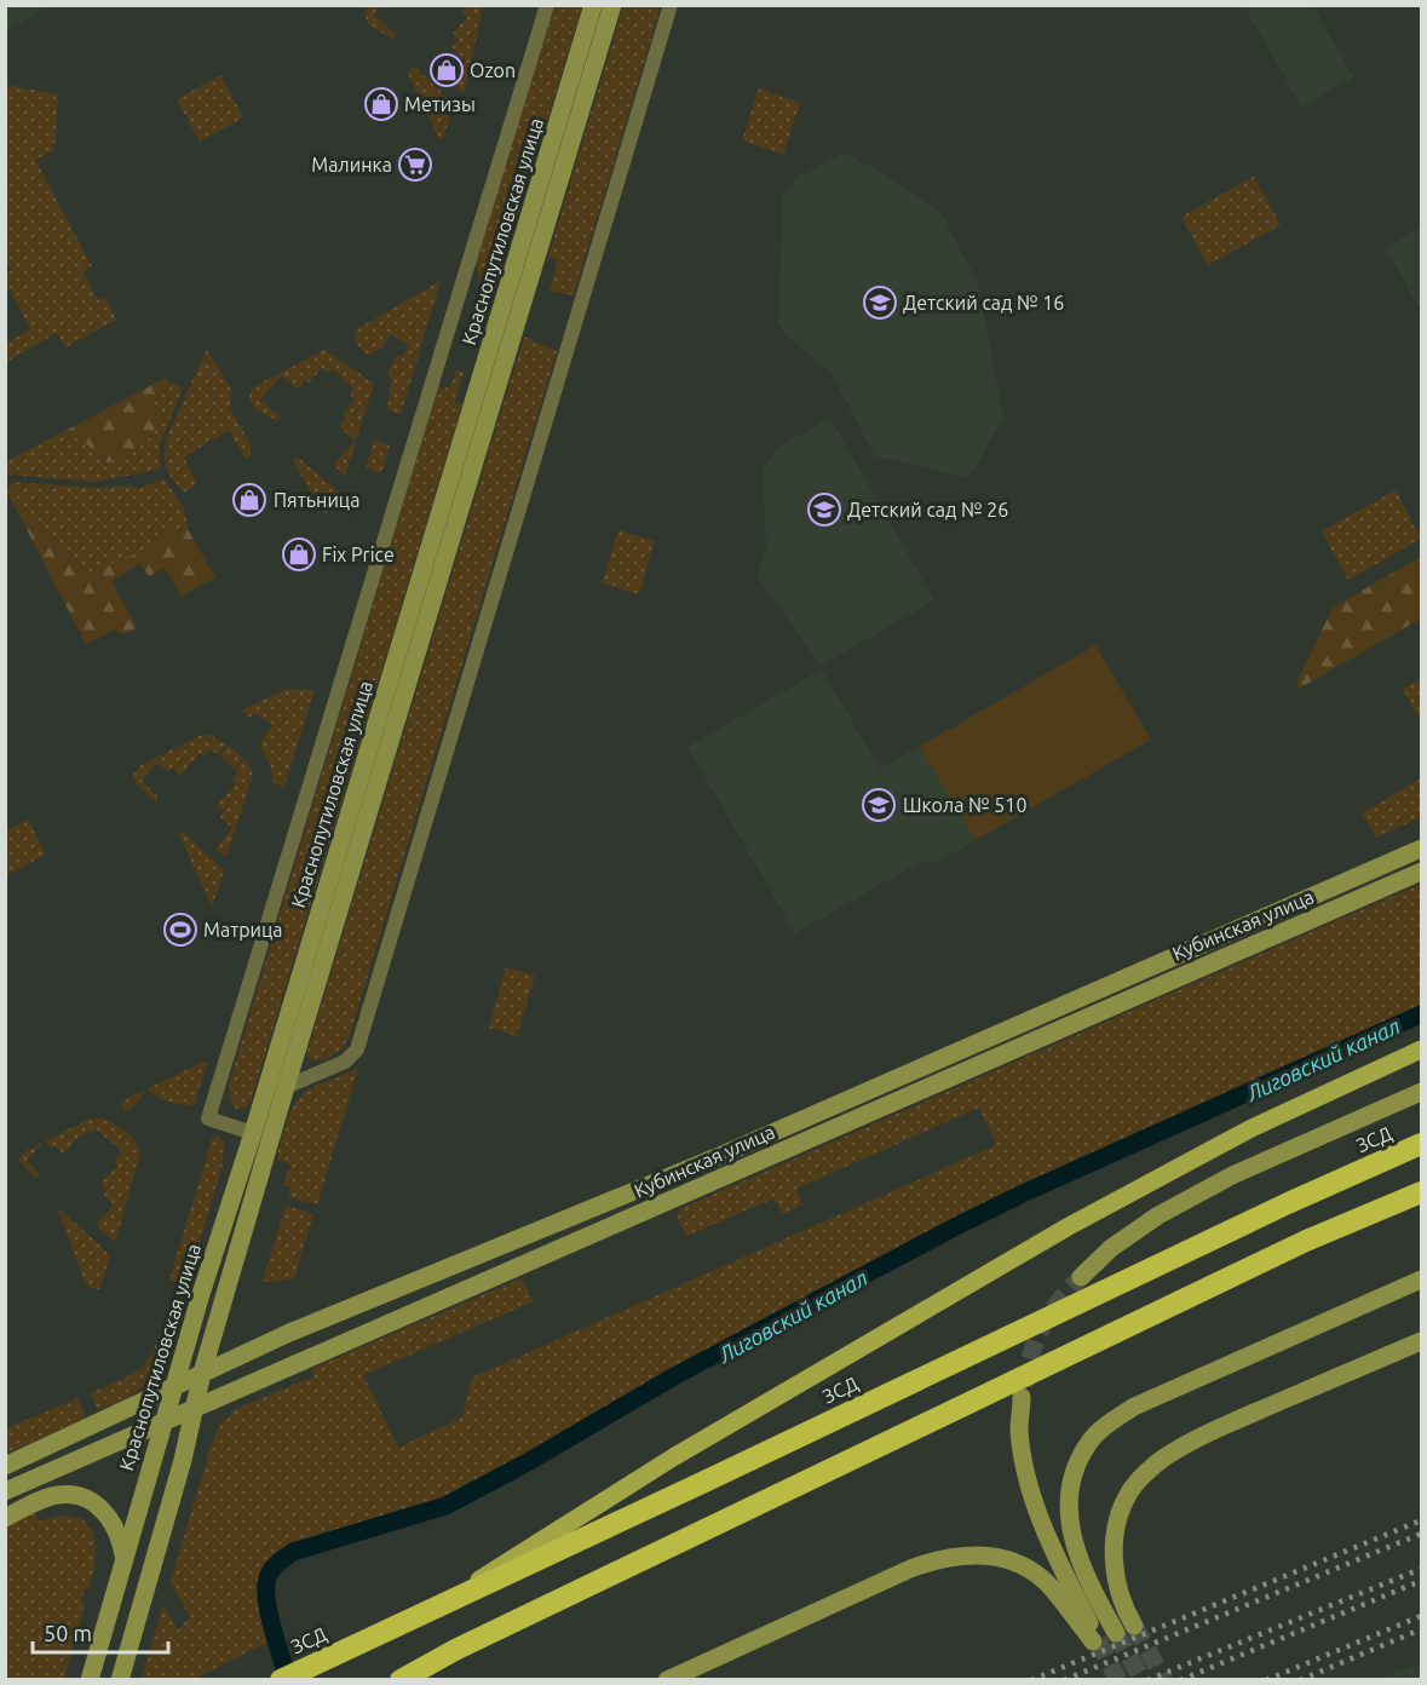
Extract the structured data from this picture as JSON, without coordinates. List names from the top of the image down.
{
  "streets": {
    "highway": ["ЗСД"],
    "main road": ["Краснопутиловская улица", "Кубинская улица"]
  },
  "crossings": [
    ["Краснопутиловская улица", "Кубинская улица"]
  ],
  "water": ["Лиговский канал"],
  "places": {
    "shop": [
      "Ozon",
      "Метизы",
      "Пятьница",
      "Fix Price"
    ],
    "supermarket": ["Малинка"],
    "school or university": ["Детский сад № 16", "Детский сад № 26", "Школа № 510"],
    "sports": ["Матрица"]
  },
  "scale_bar": "50 m"
}
